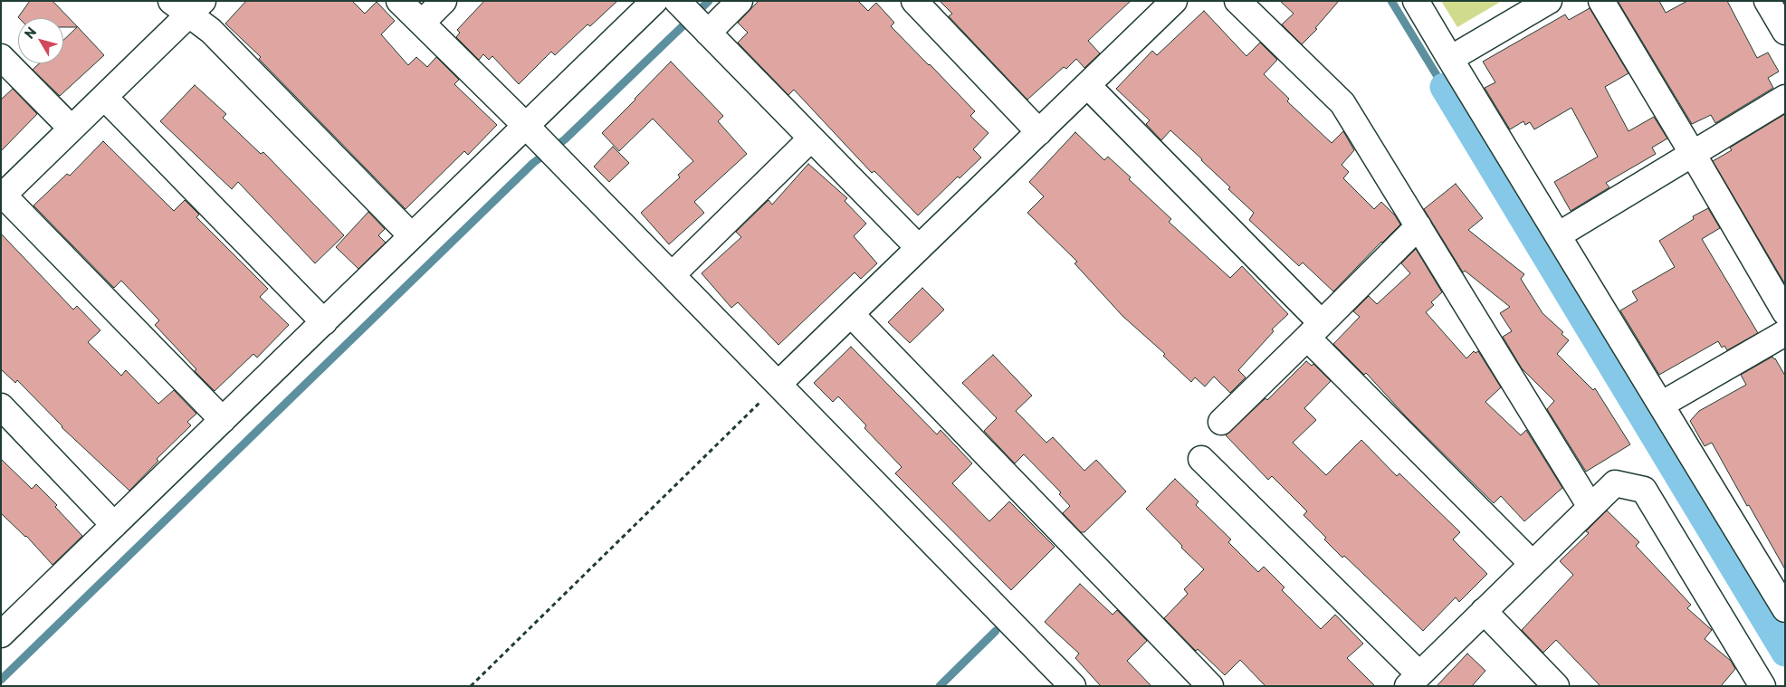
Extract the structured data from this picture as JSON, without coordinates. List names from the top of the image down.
{
  "north": "top left"
}
